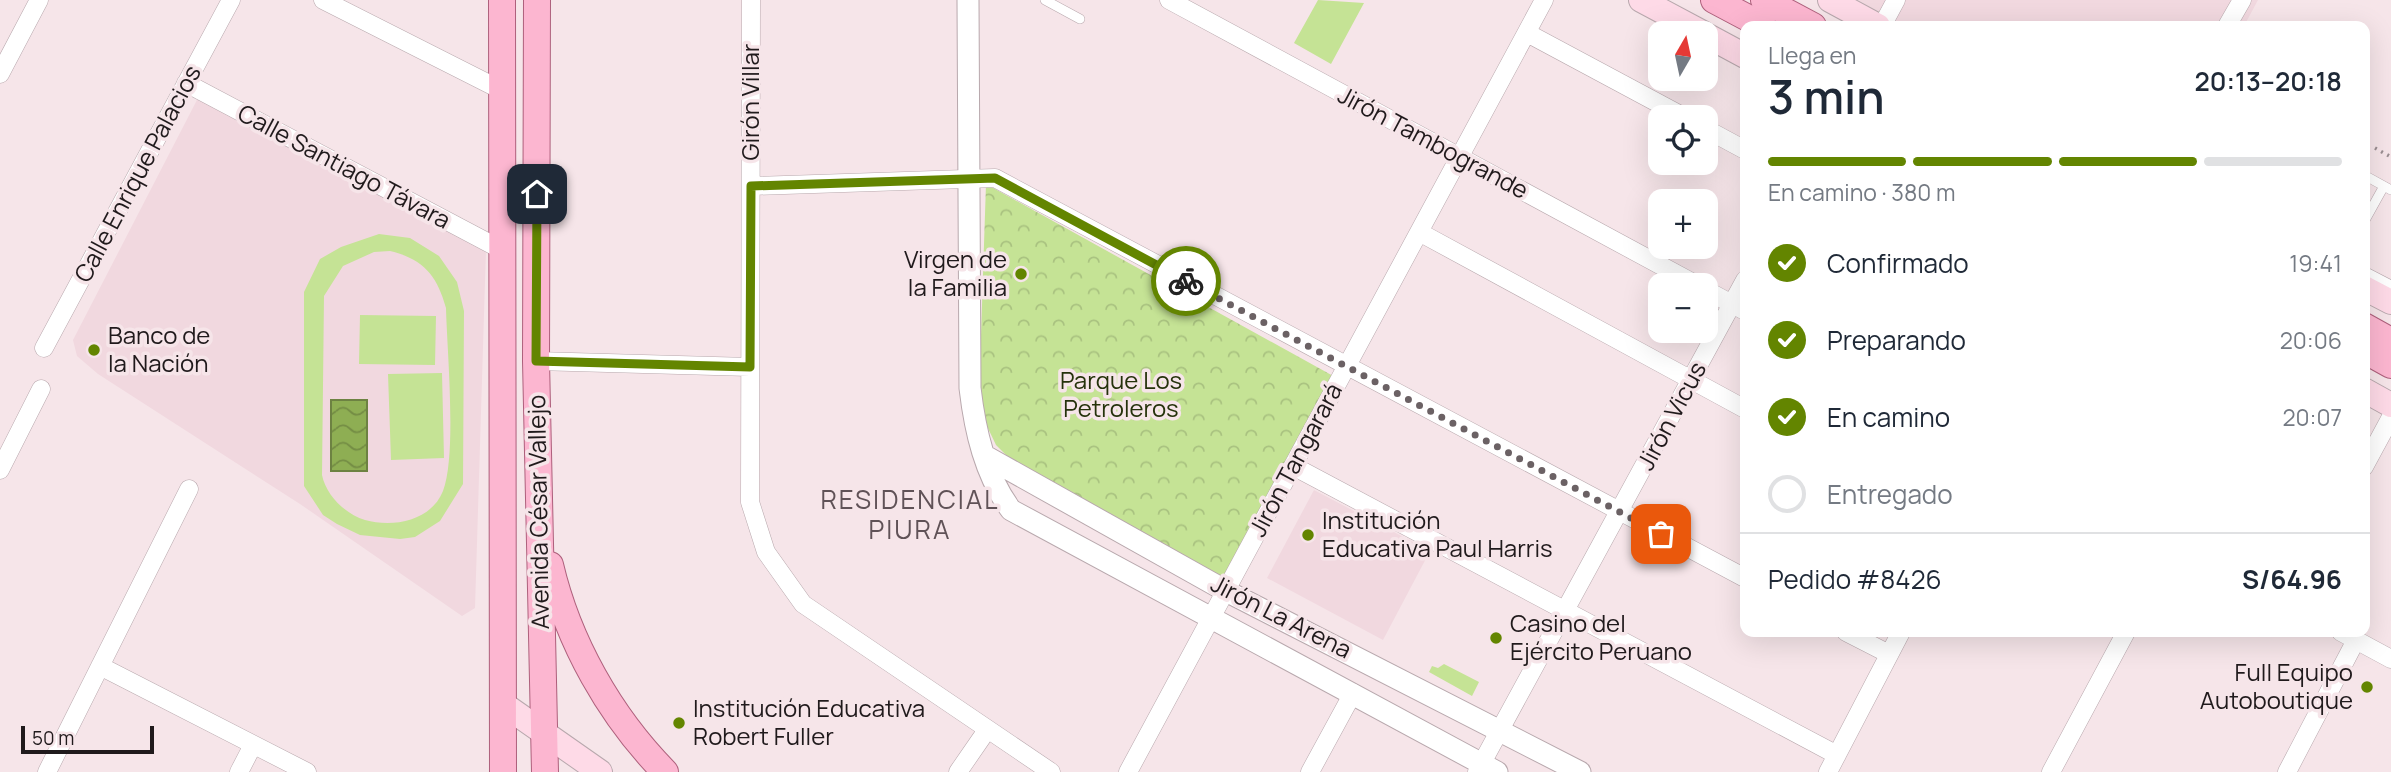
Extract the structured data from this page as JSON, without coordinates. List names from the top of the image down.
{
  "streets": {
    "main road": ["Avenida César Vallejo"],
    "street": [
      "Girón Villar",
      "Jirón Tambogrande",
      "Calle Santiago Távara",
      "Calle Enrique Palacios",
      "Jirón Vicus",
      "Jirón Tangarará",
      "Jirón La Arena"
    ]
  },
  "crossings": [
    ["Jirón Tambogrande", "Jirón Tangarará"],
    ["Calle Santiago Távara", "Calle Enrique Palacios"],
    ["Calle Santiago Távara", "Avenida César Vallejo"],
    ["Jirón Vicus", "Jirón La Arena"],
    ["Jirón Tangarará", "Jirón La Arena"]
  ],
  "districts": ["RESIDENCIAL PIURA"],
  "parks": ["Parque Los Petroleros"],
  "places": [
    "Virgen de la Familia",
    "Banco de la Nación",
    "Institución Educativa Paul Harris",
    "Casino del Ejército Peruano",
    "Full Equipo Autoboutique",
    "Institución Educativa Robert Fuller"
  ],
  "scale_bar": "50 m",
  "north": "top",
  "page": {
    "map_buttons": ["+", "−"],
    "heading": ["3 min", "Llega en", "20:13–20:18"],
    "panel": ["Pedido #8426", "S/64.96"],
    "bar": "En camino · 380 m",
    "list": [
      ["Confirmado", "19:41"],
      ["Preparando", "20:06"],
      ["En camino", "20:07"],
      "Entregado"
    ],
    "scale": "50 m"
  }
}
